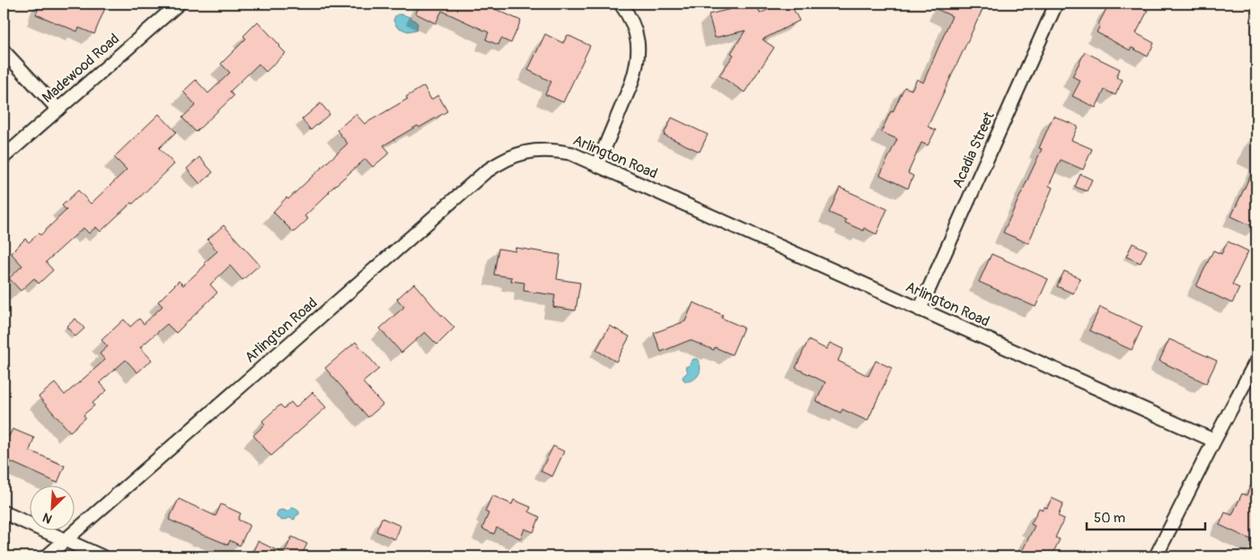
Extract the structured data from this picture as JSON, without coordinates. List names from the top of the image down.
{
  "streets": {
    "street": ["Madewood Road", "Acadia Street", "Arlington Road"]
  },
  "crossings": [
    ["Acadia Street", "Arlington Road"]
  ],
  "scale_bar": "50 m",
  "north": "bottom left"
}
